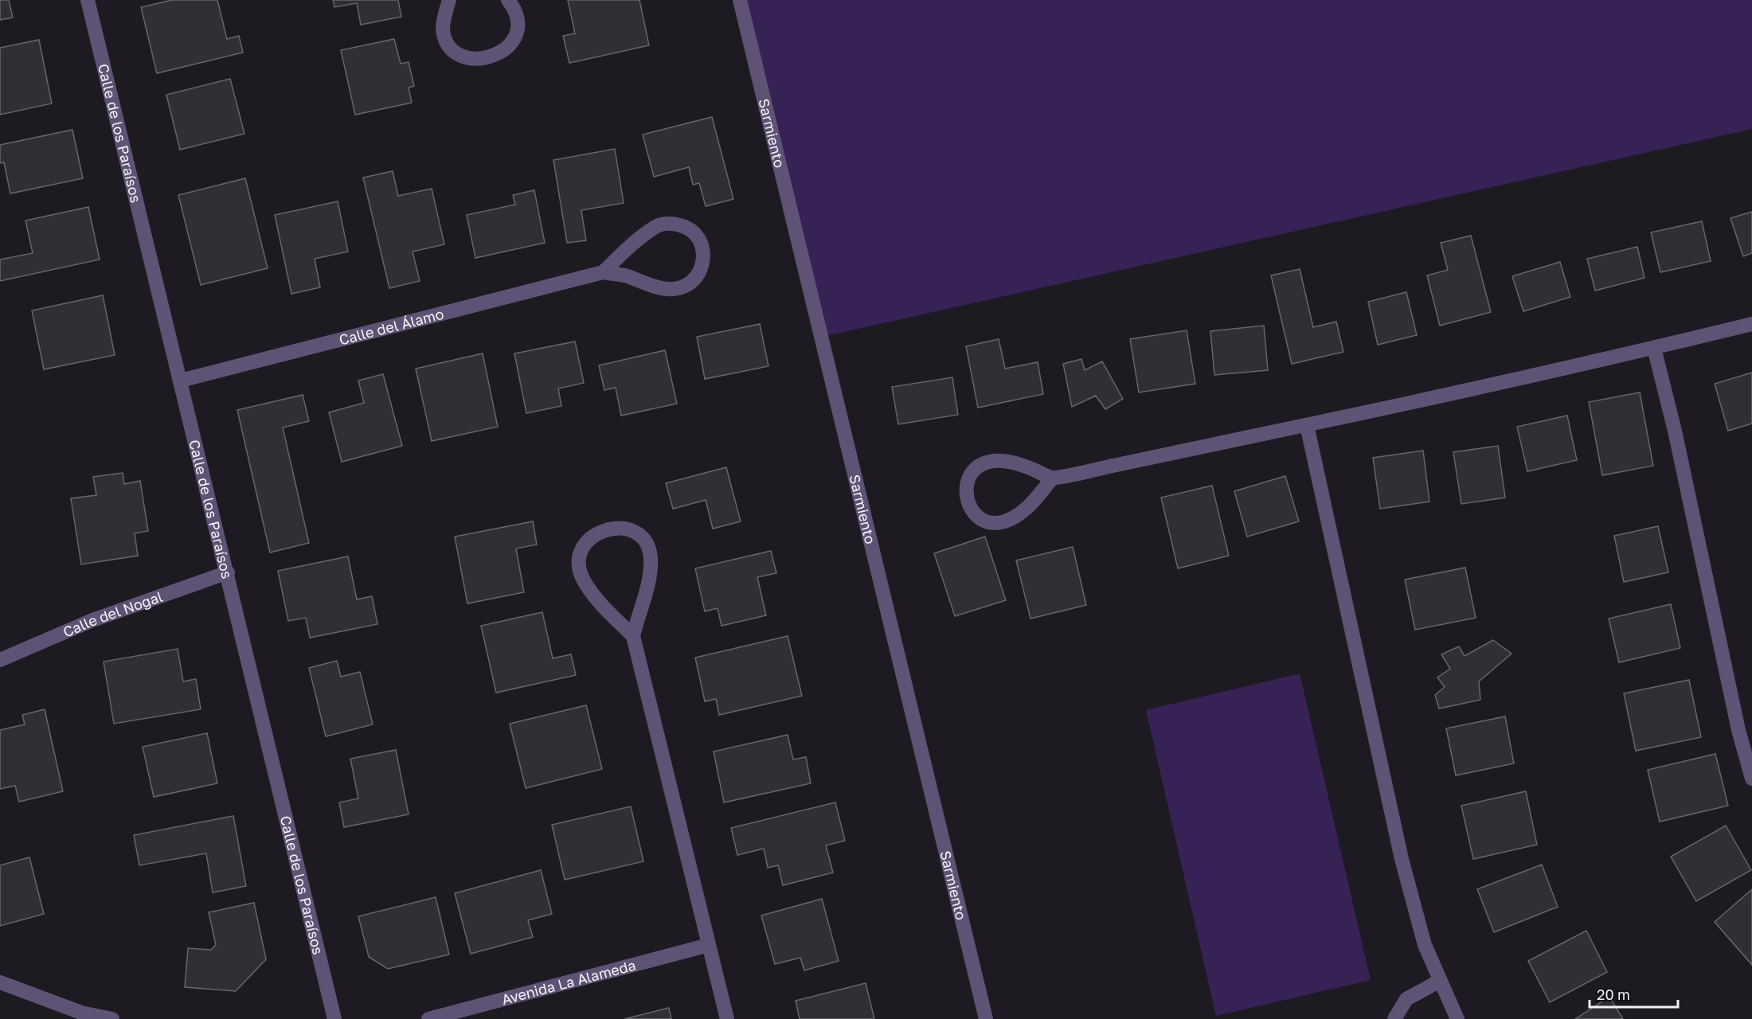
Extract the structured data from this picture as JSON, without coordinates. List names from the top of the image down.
{
  "streets": {
    "street": [
      "Calle de los Paraísos",
      "Sarmiento",
      "Calle del Álamo",
      "Calle del Nogal",
      "Avenida La Alameda"
    ]
  },
  "crossings": [
    ["Calle de los Paraísos", "Calle del Álamo"],
    ["Calle de los Paraísos", "Calle del Nogal"]
  ],
  "scale_bar": "20 m"
}
